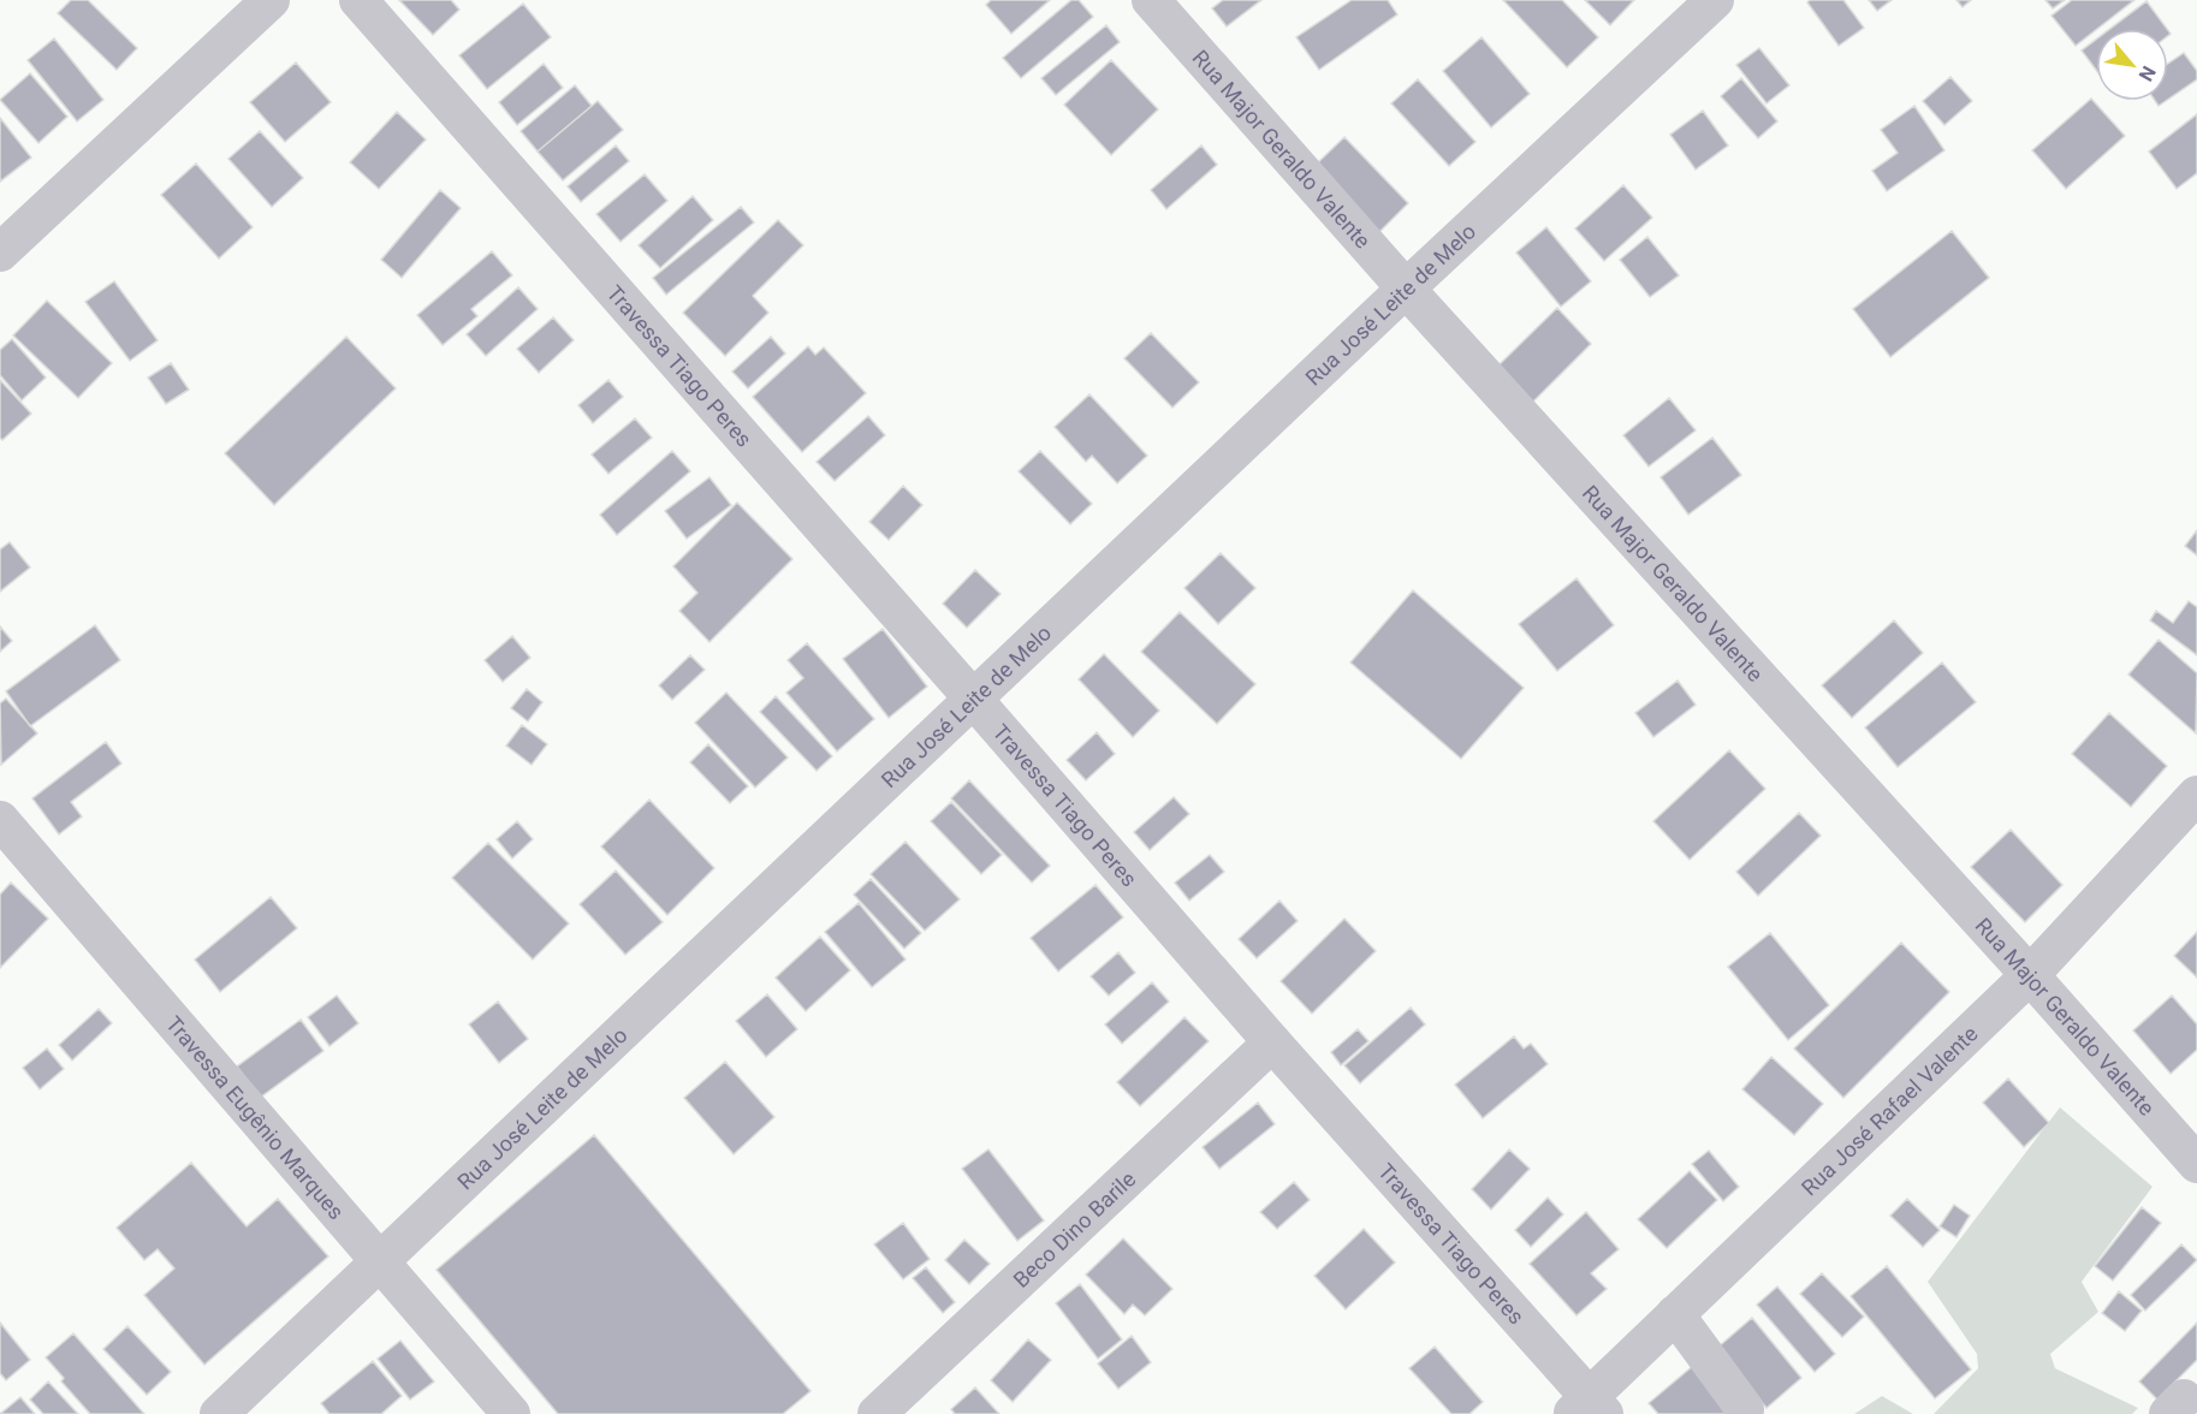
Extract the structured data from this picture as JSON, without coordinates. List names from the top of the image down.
{
  "streets": {
    "street": [
      "Rua Major Geraldo Valente",
      "Rua José Leite de Melo",
      "Travessa Tiago Peres",
      "Rua José Rafael Valente",
      "Travessa Eugênio Marques",
      "Beco Dino Barile"
    ]
  },
  "crossings": [
    ["Rua Major Geraldo Valente", "Rua José Leite de Melo"],
    ["Rua Major Geraldo Valente", "Rua José Rafael Valente"],
    ["Rua José Leite de Melo", "Travessa Tiago Peres"],
    ["Rua José Leite de Melo", "Travessa Eugênio Marques"],
    ["Travessa Tiago Peres", "Rua José Rafael Valente"],
    ["Travessa Tiago Peres", "Beco Dino Barile"]
  ],
  "north": "bottom right"
}
